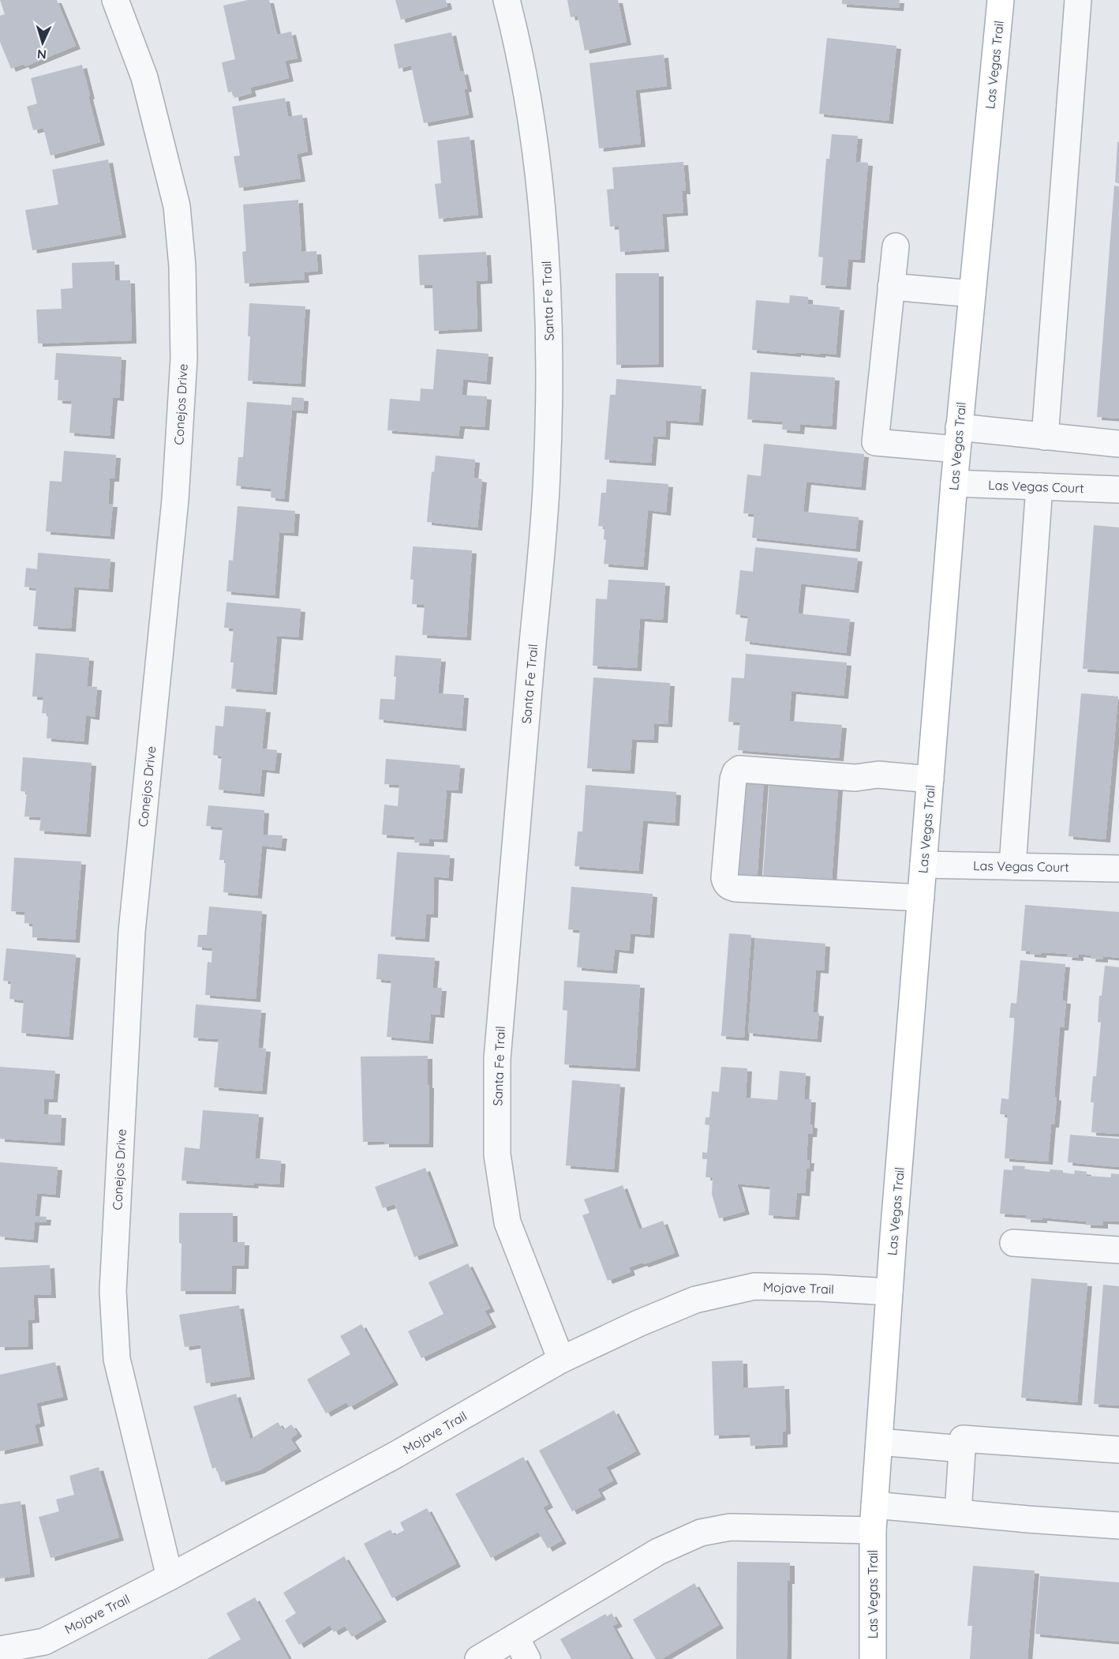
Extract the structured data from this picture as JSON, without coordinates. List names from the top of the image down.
{
  "streets": {
    "main road": ["Las Vegas Trail"],
    "street": [
      "Santa Fe Trail",
      "Conejos Drive",
      "Las Vegas Court",
      "Mojave Trail"
    ]
  },
  "crossings": [
    ["Las Vegas Trail", "Las Vegas Court"],
    ["Las Vegas Trail", "Mojave Trail"],
    ["Santa Fe Trail", "Mojave Trail"],
    ["Conejos Drive", "Mojave Trail"]
  ],
  "north": "bottom"
}
